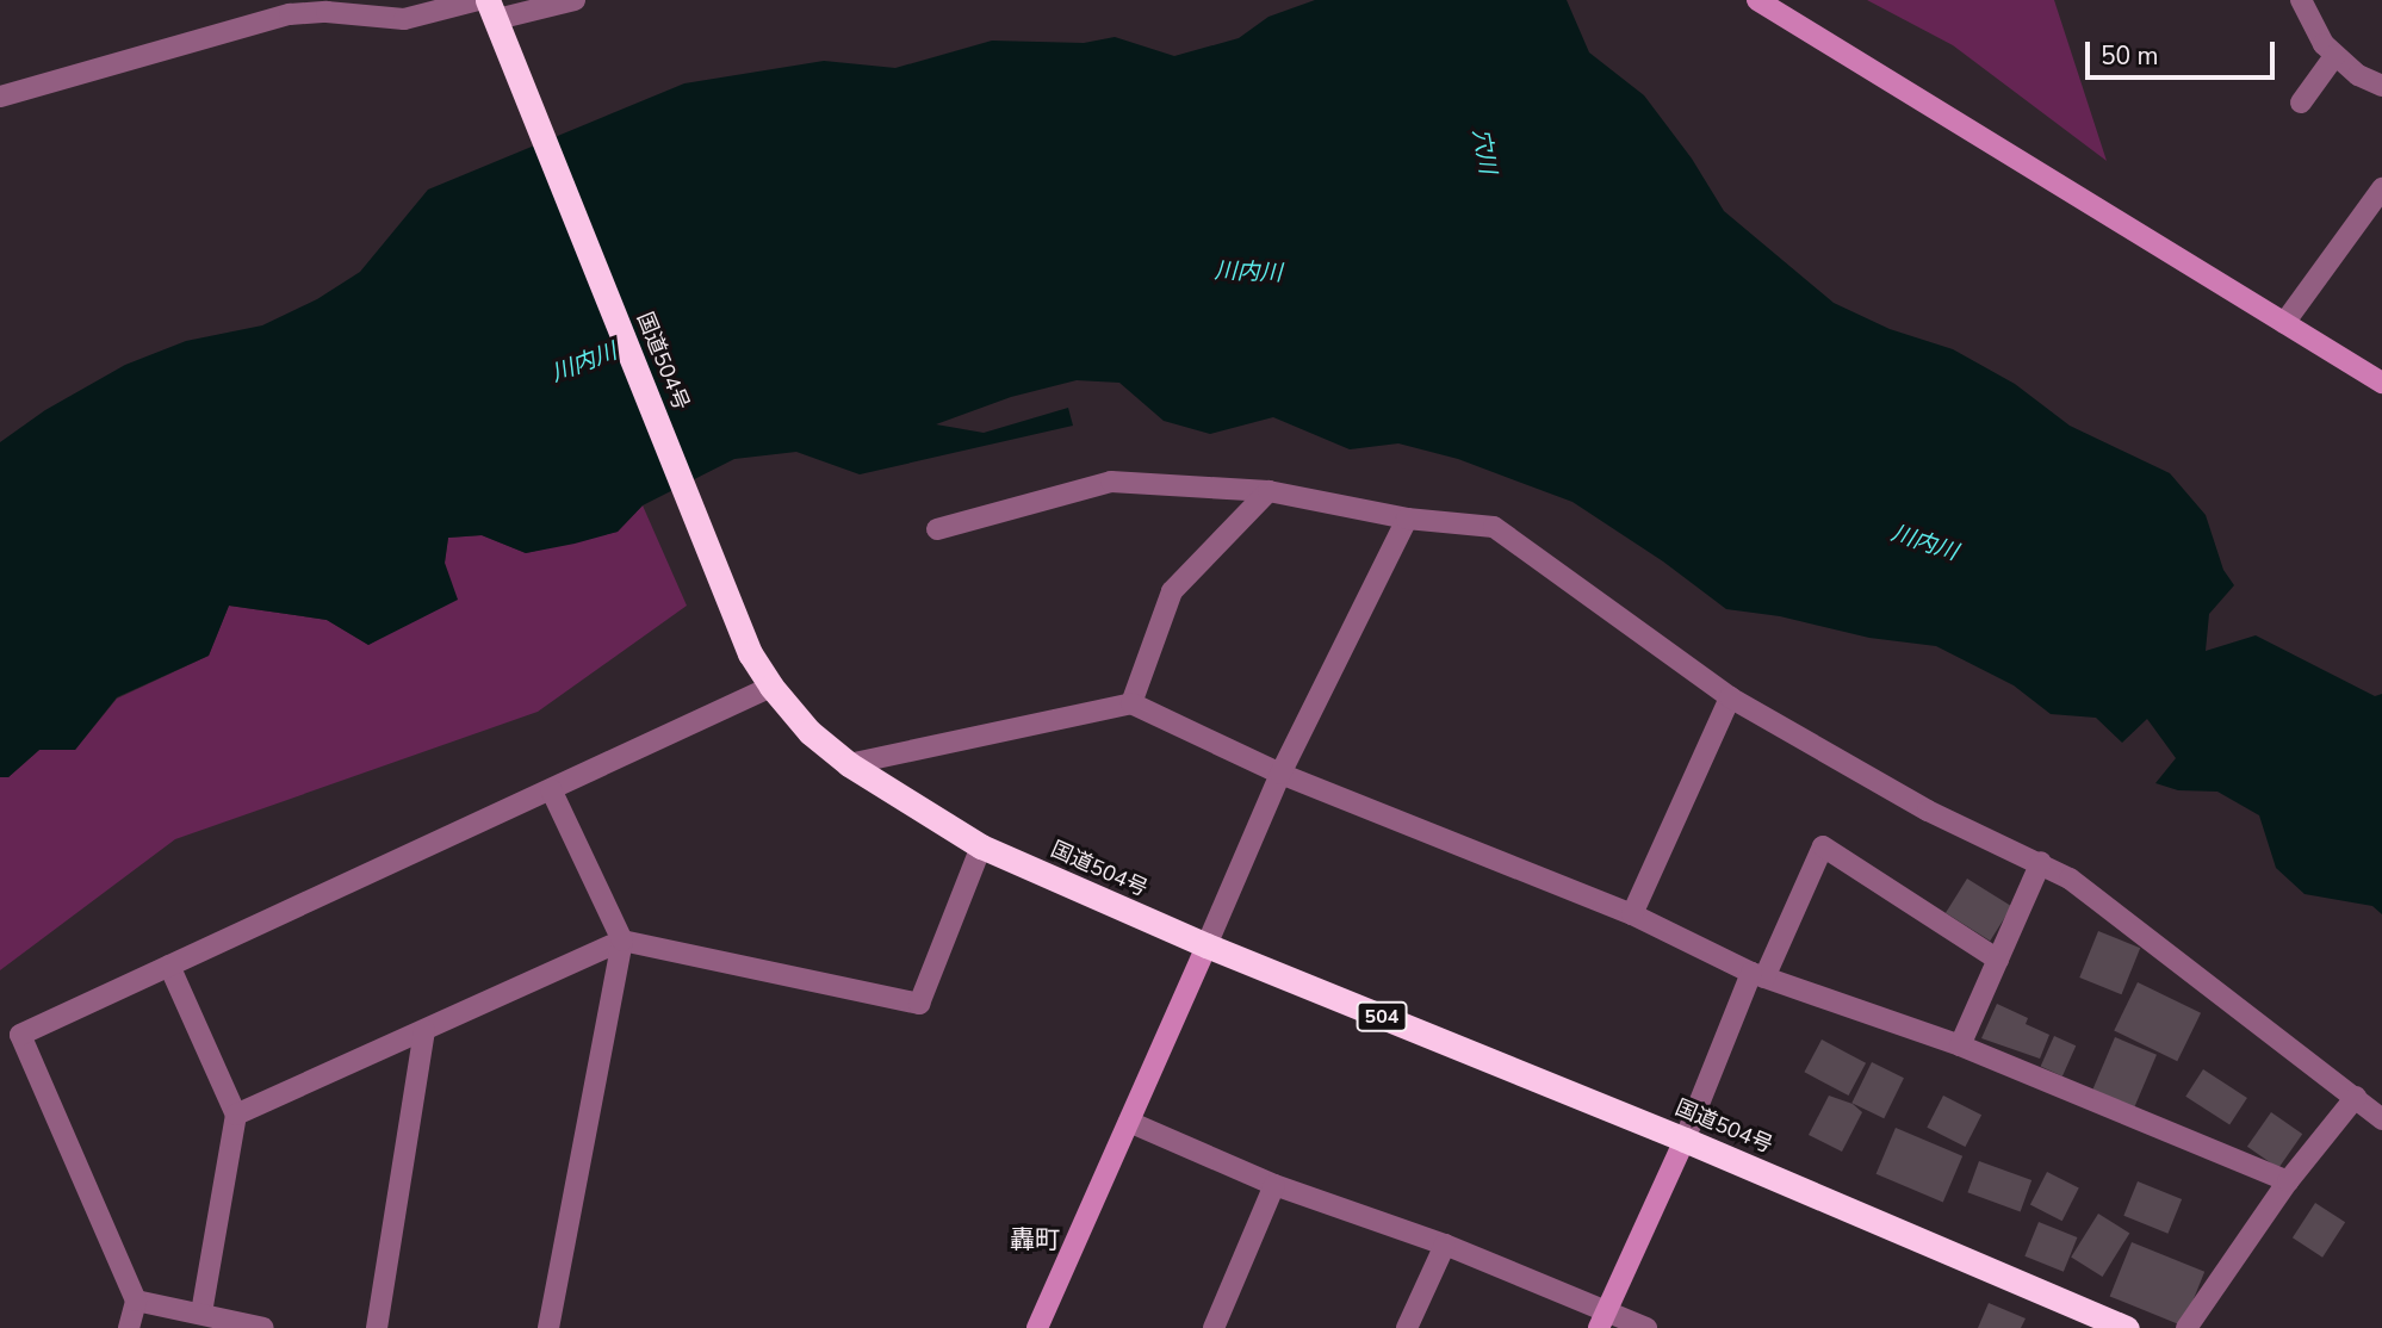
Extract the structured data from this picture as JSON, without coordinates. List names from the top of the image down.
{
  "streets": {
    "highway": ["国道504号", "504"]
  },
  "districts": ["轟町"],
  "water": ["穴川", "川内川"],
  "scale_bar": "50 m"
}
